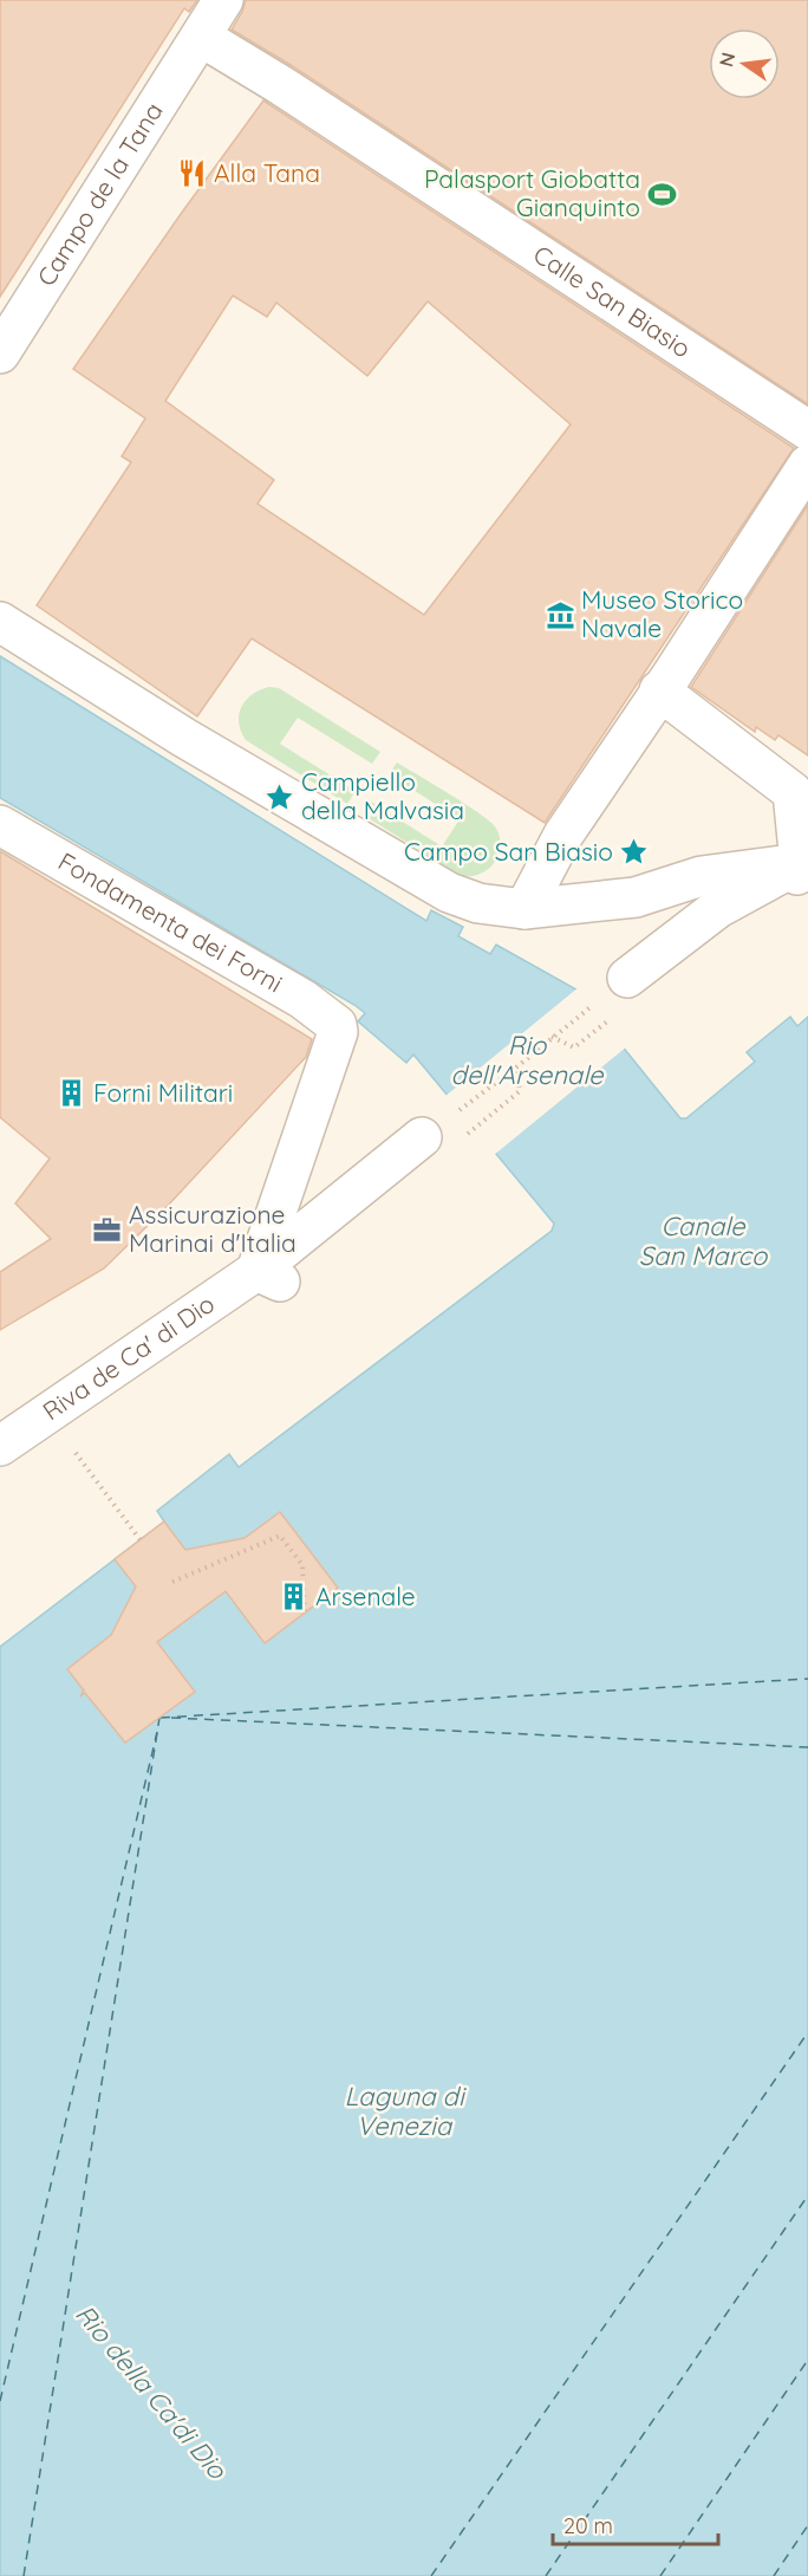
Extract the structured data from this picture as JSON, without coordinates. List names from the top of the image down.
{
  "streets": {
    "street": [
      "Campo de la Tana",
      "Calle San Biasio",
      "Fondamenta dei Forni",
      "Riva de Ca' di Dio"
    ]
  },
  "crossings": [
    ["Campo de la Tana", "Calle San Biasio"],
    ["Fondamenta dei Forni", "Riva de Ca' di Dio"]
  ],
  "water": [
    "Rio dell'Arsenale",
    "Canale San Marco",
    "Laguna di Venezia",
    "Rio della Ca'di Dio"
  ],
  "places": {
    "restaurant": ["Alla Tana"],
    "sports": ["Palasport Giobatta Gianquinto"],
    "museum": ["Museo Storico Navale"],
    "place": ["Campiello della Malvasia", "Campo San Biasio"],
    "building": ["Forni Militari", "Arsenale"],
    "office": ["Assicurazione Marinai d'Italia"]
  },
  "scale_bar": "20 m",
  "north": "left"
}
